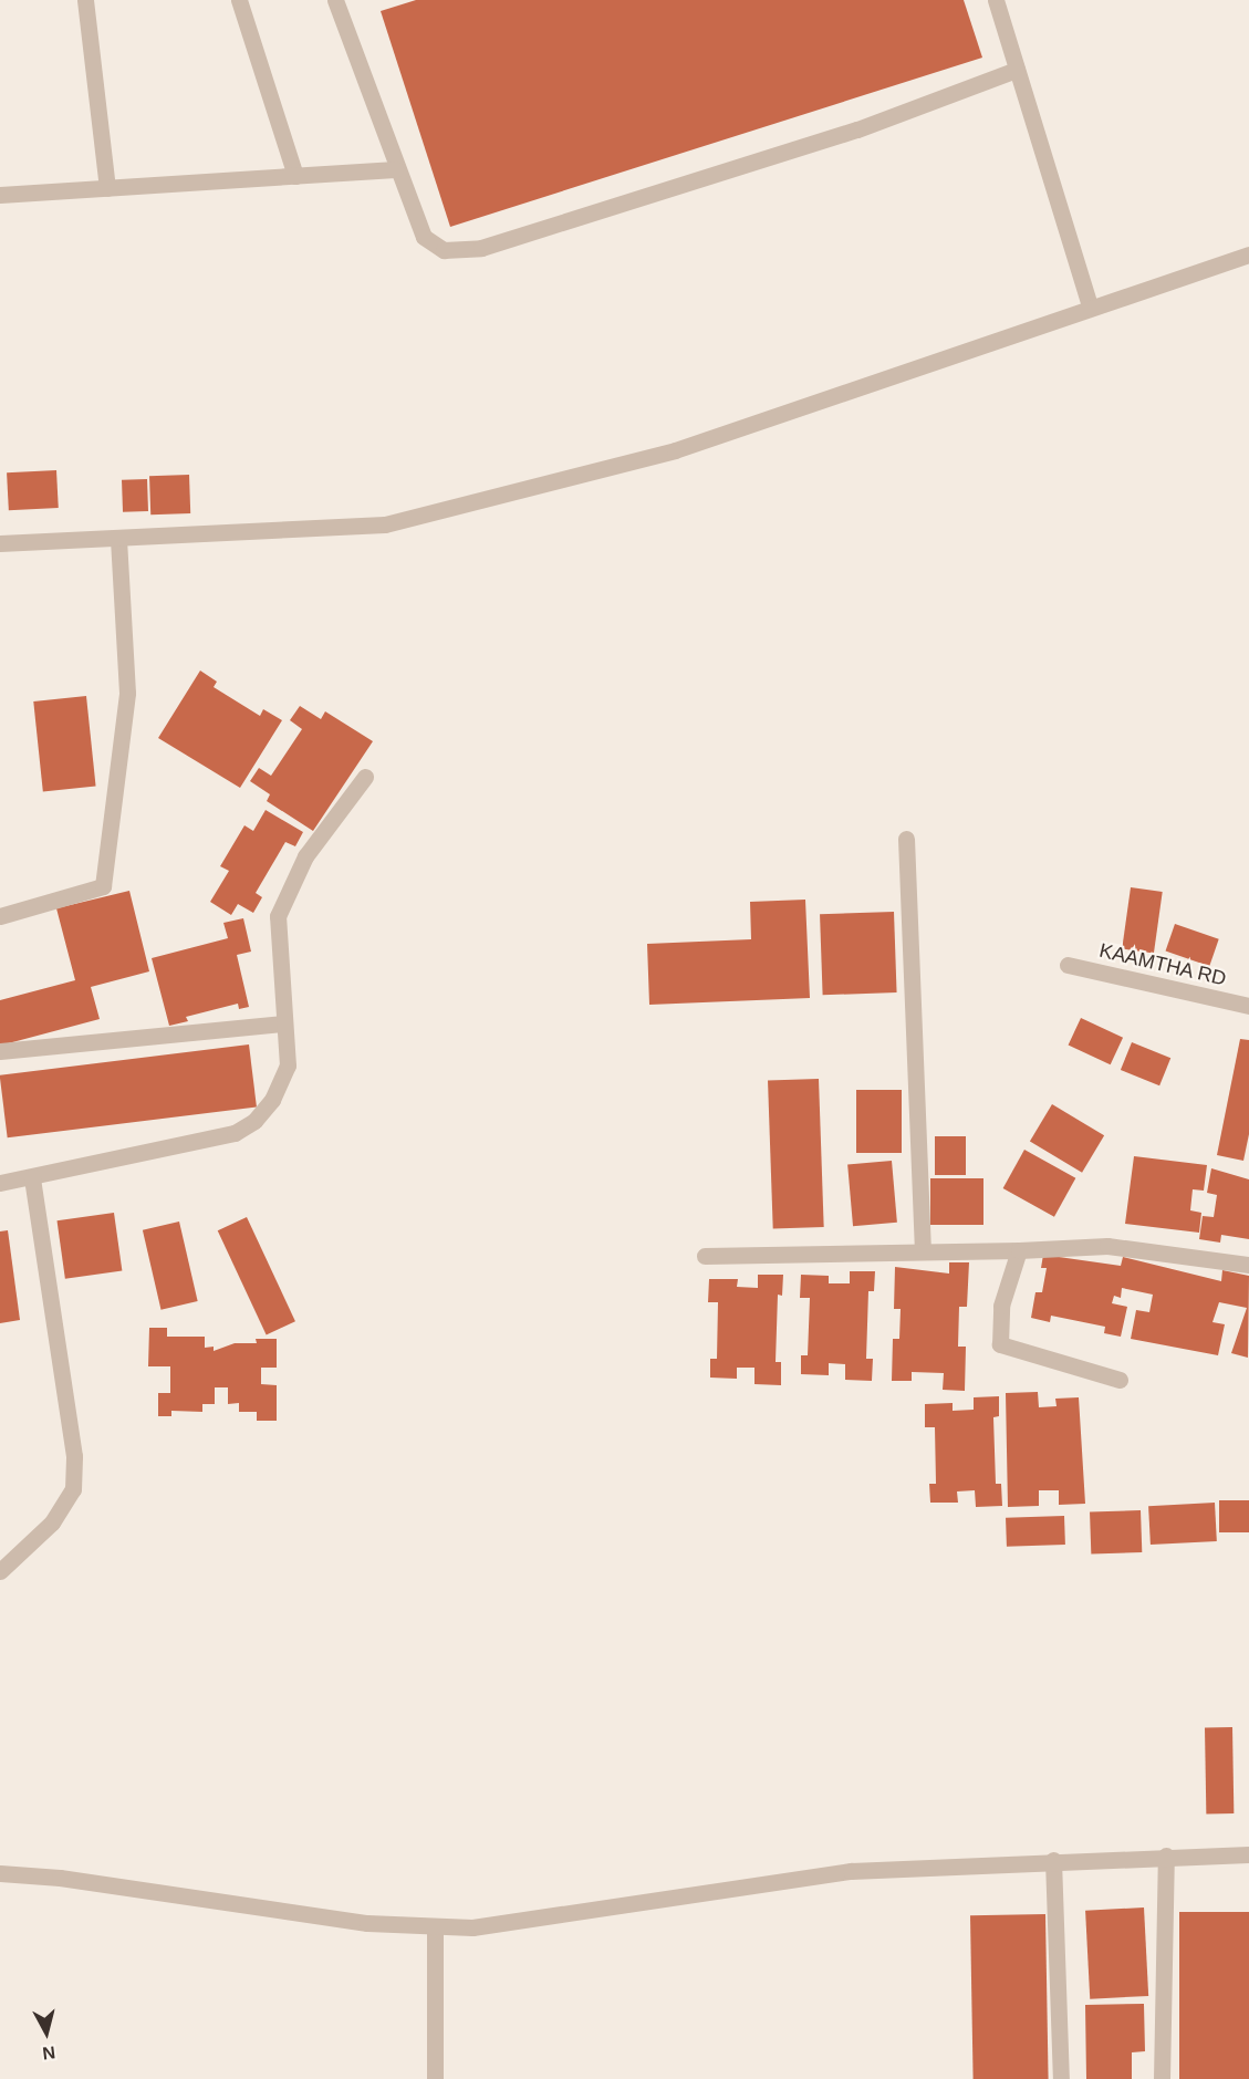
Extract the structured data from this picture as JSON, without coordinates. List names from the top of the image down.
{
  "streets": {
    "street": ["KAAMTHA RD"]
  },
  "north": "bottom"
}
